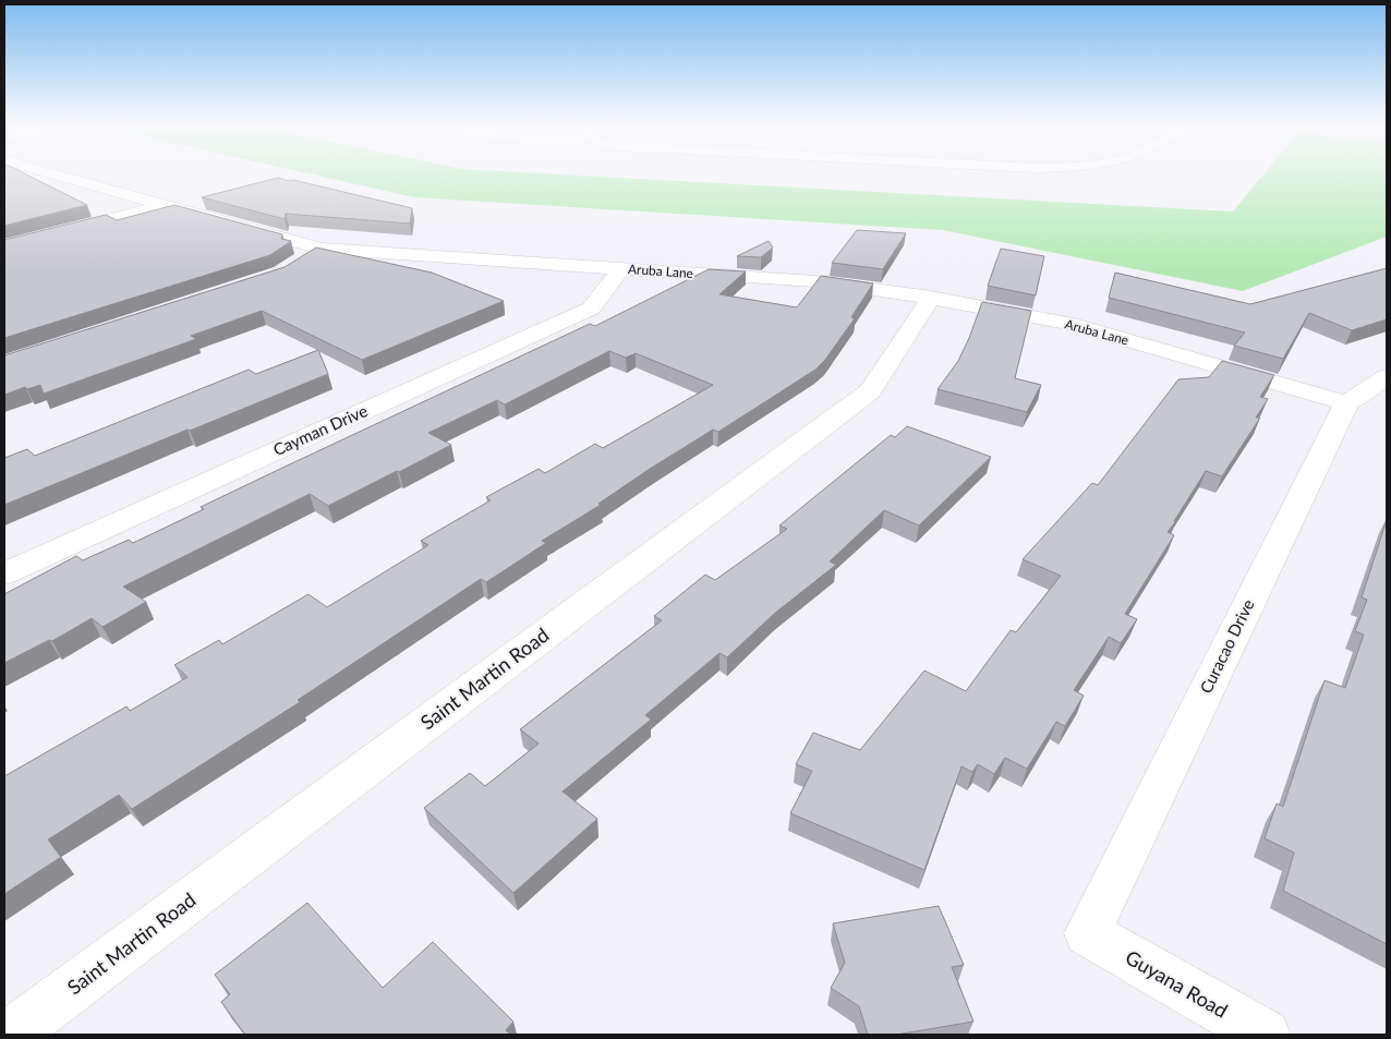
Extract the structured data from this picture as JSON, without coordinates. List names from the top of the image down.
{
  "streets": {
    "street": [
      "Aruba Lane",
      "Cayman Drive",
      "Curacao Drive",
      "Saint Martin Road",
      "Guyana Road"
    ]
  },
  "crossings": [
    ["Aruba Lane", "Cayman Drive"],
    ["Aruba Lane", "Curacao Drive"],
    ["Aruba Lane", "Saint Martin Road"],
    ["Curacao Drive", "Guyana Road"]
  ]
}
